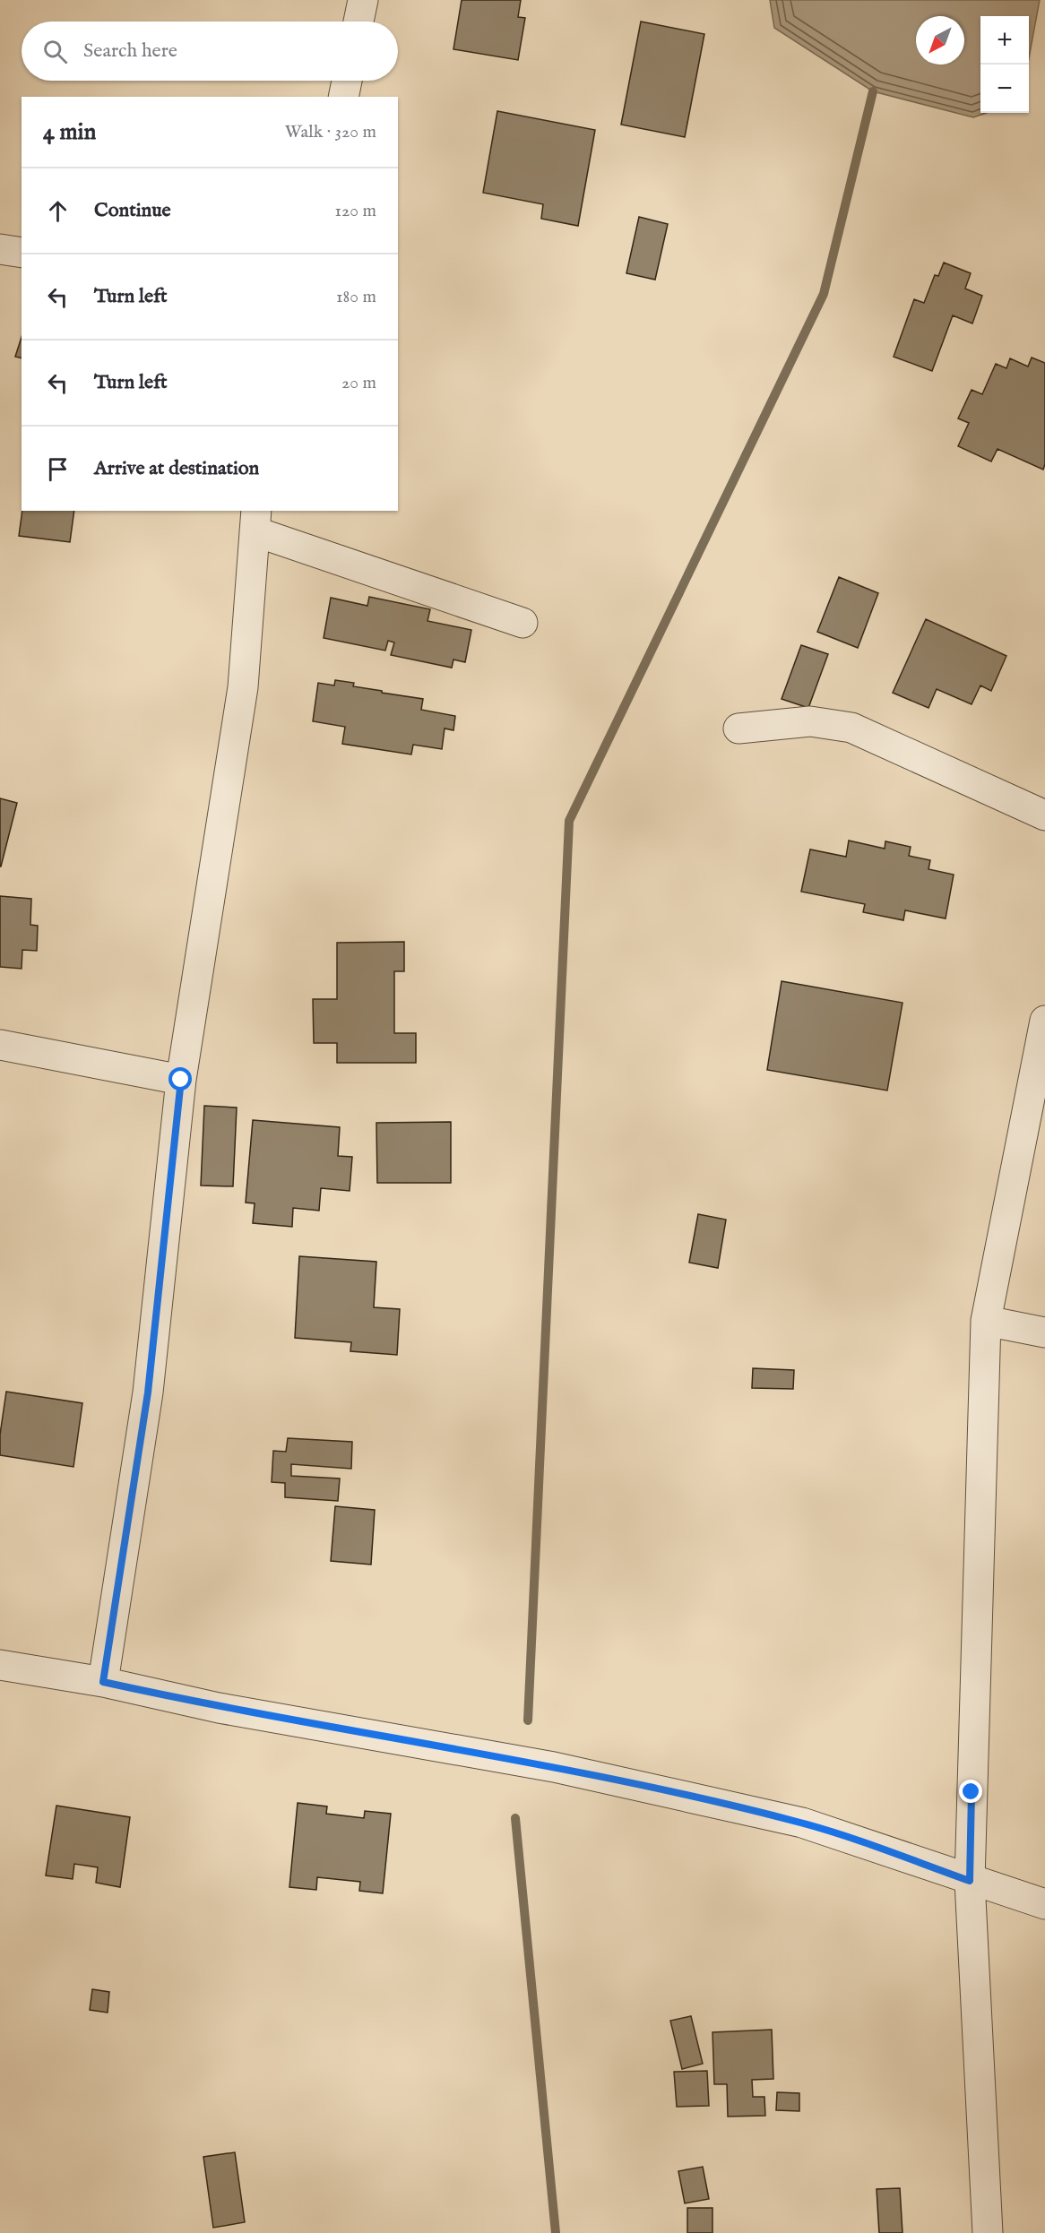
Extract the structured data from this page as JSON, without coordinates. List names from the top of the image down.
{
  "north": "bottom left",
  "page": {
    "map_buttons": ["+", "−"],
    "search": "Search here",
    "heading": ["4 min", "Walk · 320 m"],
    "list": [
      ["Continue", "120 m"],
      ["Turn left", "180 m"],
      ["Turn left", "20 m"],
      "Arrive at destination"
    ]
  }
}
